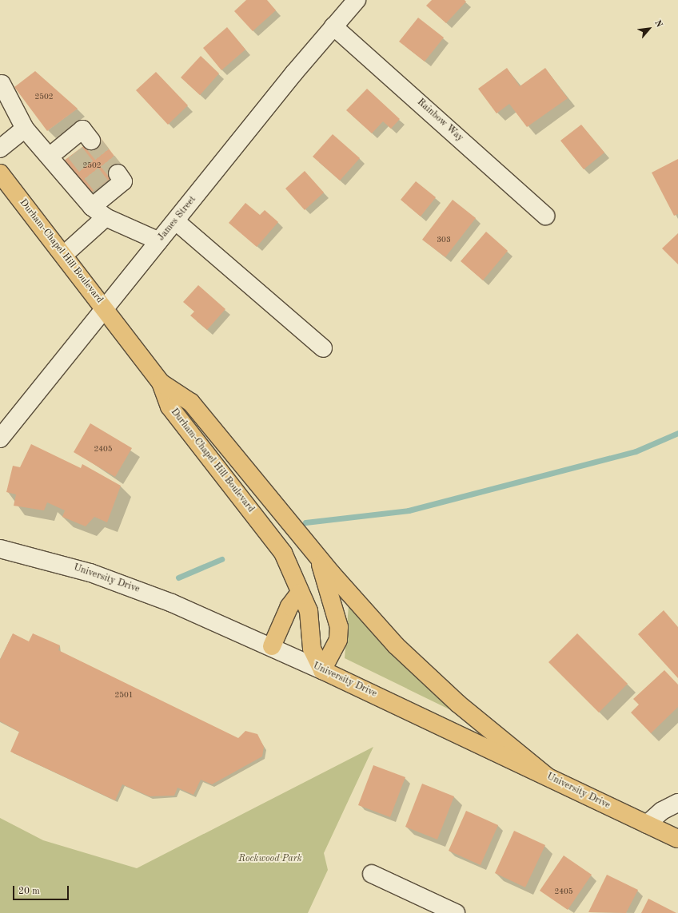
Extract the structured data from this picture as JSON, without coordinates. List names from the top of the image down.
{
  "streets": {
    "main road": ["Durham-Chapel Hill Boulevard", "University Drive"],
    "street": ["Rainbow Way", "James Street"]
  },
  "crossings": [
    ["Rainbow Way", "James Street"],
    ["James Street", "Durham-Chapel Hill Boulevard"],
    ["Durham-Chapel Hill Boulevard", "University Drive"]
  ],
  "parks": ["Rockwood Park"],
  "house_numbers": [
    "2502",
    "2502",
    "303",
    "2405",
    "2501",
    "2405"
  ],
  "scale_bar": "20 m",
  "north": "top right"
}
